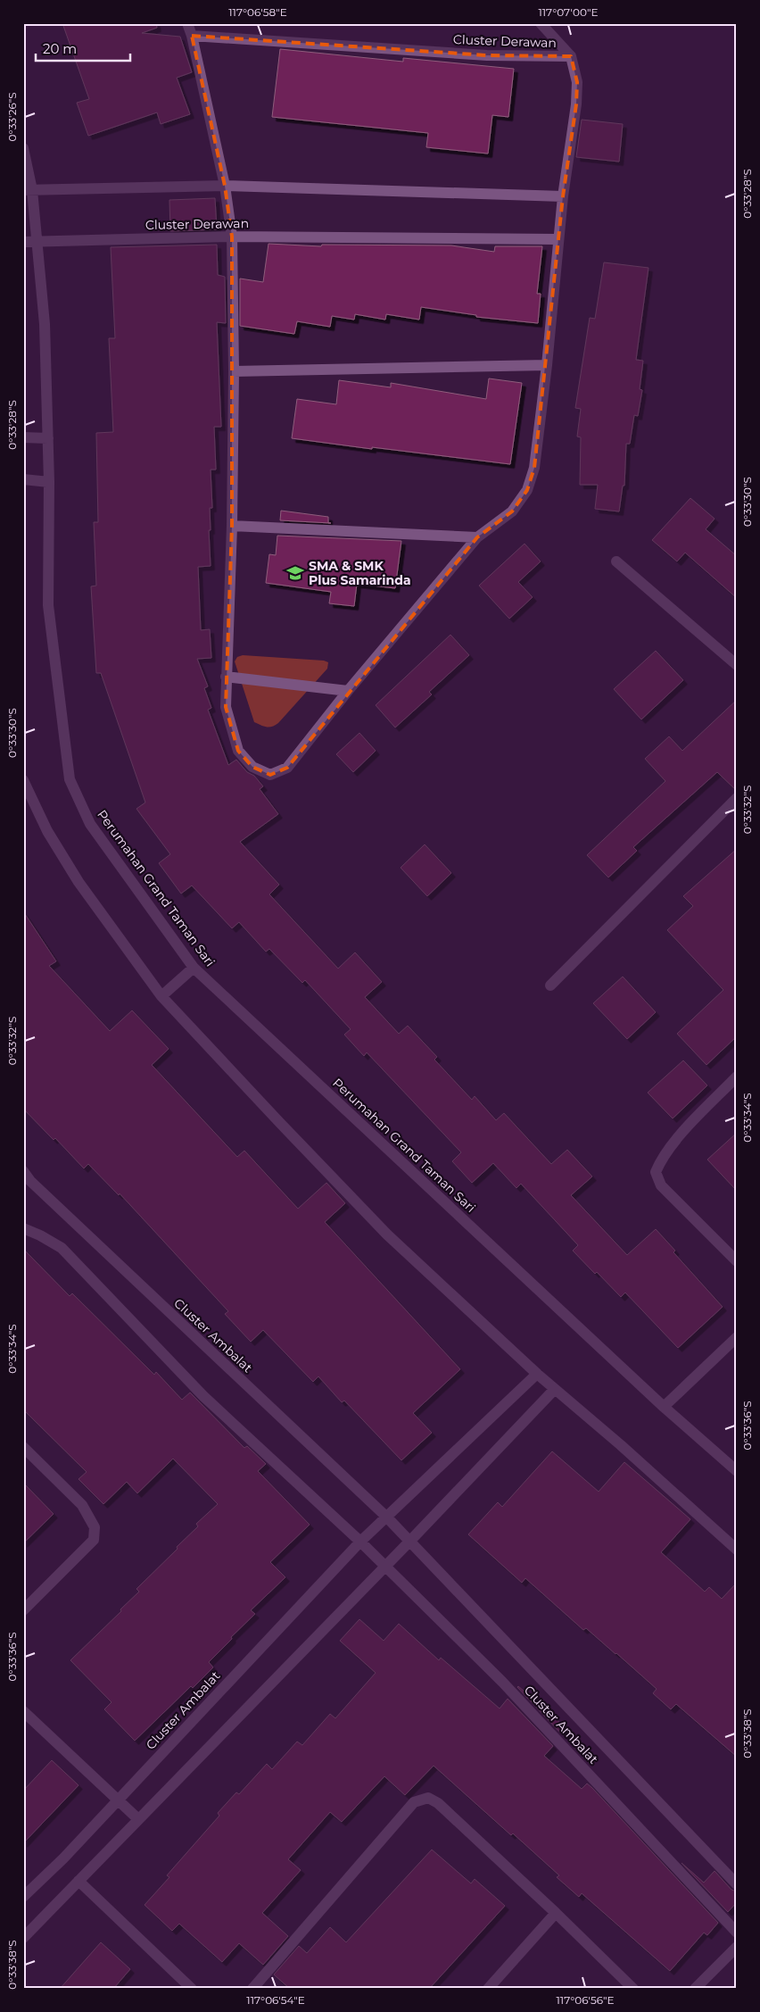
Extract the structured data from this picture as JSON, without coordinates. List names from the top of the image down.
{
  "streets": {
    "street": ["Cluster Derawan", "Perumahan Grand Taman Sari", "Cluster Ambalat"]
  },
  "crossings": [
    ["Cluster Derawan", "Perumahan Grand Taman Sari"]
  ],
  "places": {
    "school or university": ["SMA & SMK Plus Samarinda"]
  },
  "scale_bar": "20 m",
  "coordinates": [
    "117°06'58\"E",
    "117°07'00\"E",
    "0°33'26\"S",
    "0°33'28\"S",
    "0°33'30\"S",
    "0°33'32\"S",
    "0°33'34\"S",
    "0°33'36\"S",
    "0°33'38\"S",
    "117°06'54\"E",
    "117°06'56\"E"
  ]
}
